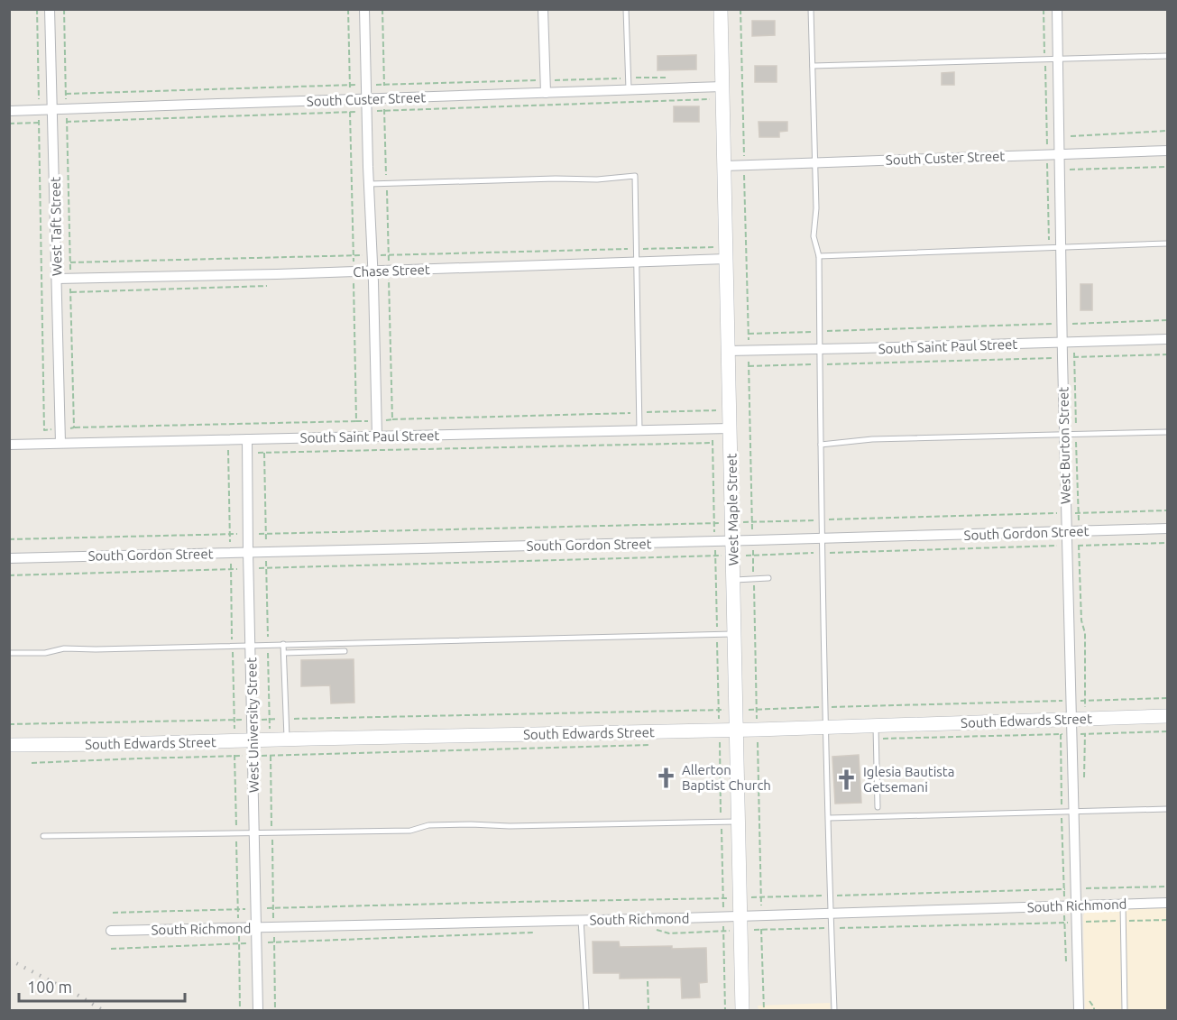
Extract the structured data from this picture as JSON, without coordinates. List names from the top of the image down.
{
  "streets": {
    "street": [
      "South Custer Street",
      "West Taft Street",
      "Chase Street",
      "South Saint Paul Street",
      "West Burton Street",
      "West Maple Street",
      "South Gordon Street",
      "South Edwards Street",
      "West University Street",
      "South Richmond"
    ]
  },
  "crossings": [
    ["South Custer Street", "West Taft Street"],
    ["South Custer Street", "West Burton Street"],
    ["South Custer Street", "West Maple Street"],
    ["West Taft Street", "Chase Street"],
    ["West Taft Street", "South Saint Paul Street"],
    ["Chase Street", "West Maple Street"],
    ["South Saint Paul Street", "West Burton Street"],
    ["South Saint Paul Street", "West Maple Street"],
    ["South Saint Paul Street", "West University Street"],
    ["West Burton Street", "South Gordon Street"],
    ["West Burton Street", "South Edwards Street"],
    ["West Burton Street", "South Richmond"],
    ["West Maple Street", "South Gordon Street"],
    ["West Maple Street", "South Edwards Street"],
    ["West Maple Street", "South Richmond"],
    ["South Gordon Street", "West University Street"],
    ["South Edwards Street", "West University Street"],
    ["West University Street", "South Richmond"]
  ],
  "places": {
    "church": ["Allerton Baptist Church", "Iglesia Bautista Getsemani"]
  },
  "scale_bar": "100 m"
}
